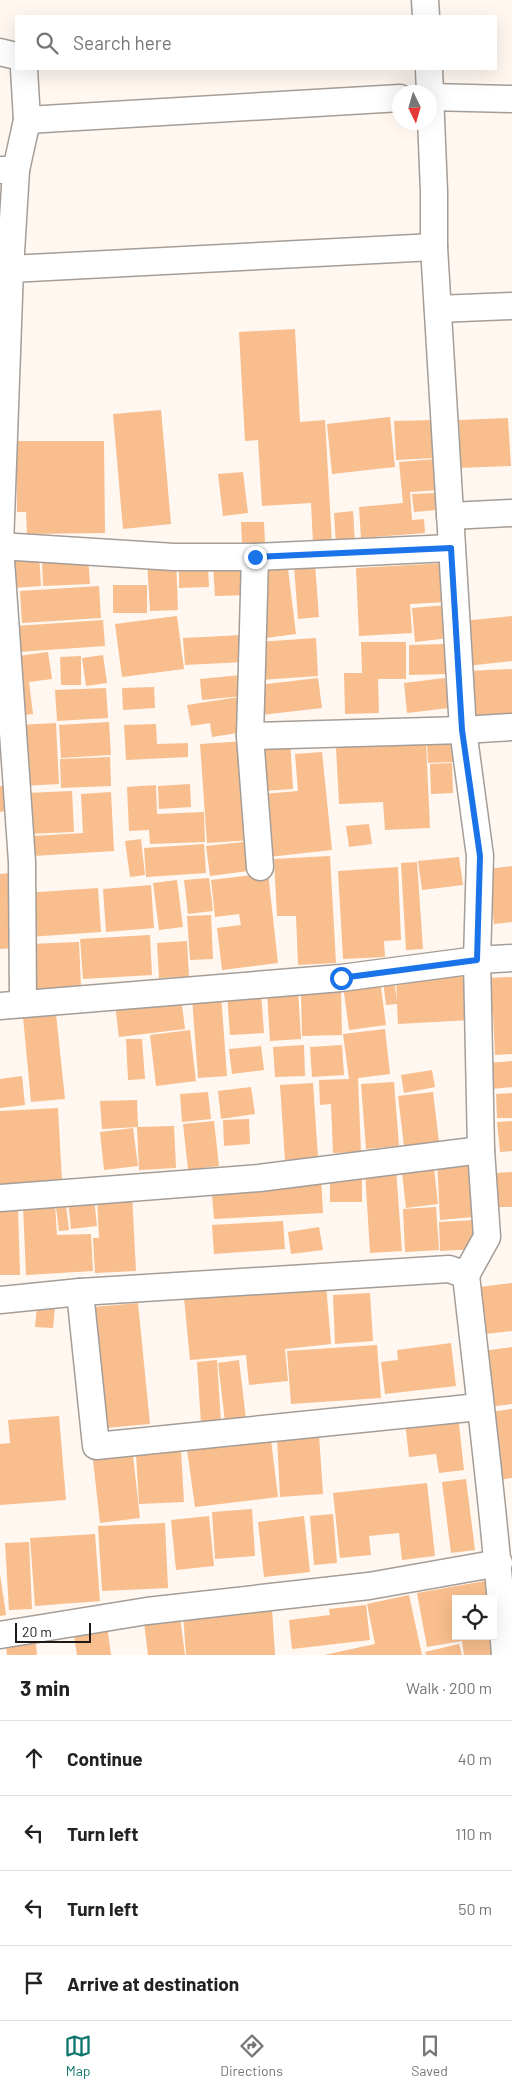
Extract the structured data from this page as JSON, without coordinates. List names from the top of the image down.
{
  "scale_bar": "20 m",
  "north": "bottom",
  "page": {
    "search": "Search here",
    "scale": "20 m",
    "heading": ["3 min", "Walk · 200 m"],
    "list": [
      ["Continue", "40 m"],
      ["Turn left", "110 m"],
      ["Turn left", "50 m"],
      "Arrive at destination"
    ],
    "nav": ["Map", "Directions", "Saved"]
  }
}
